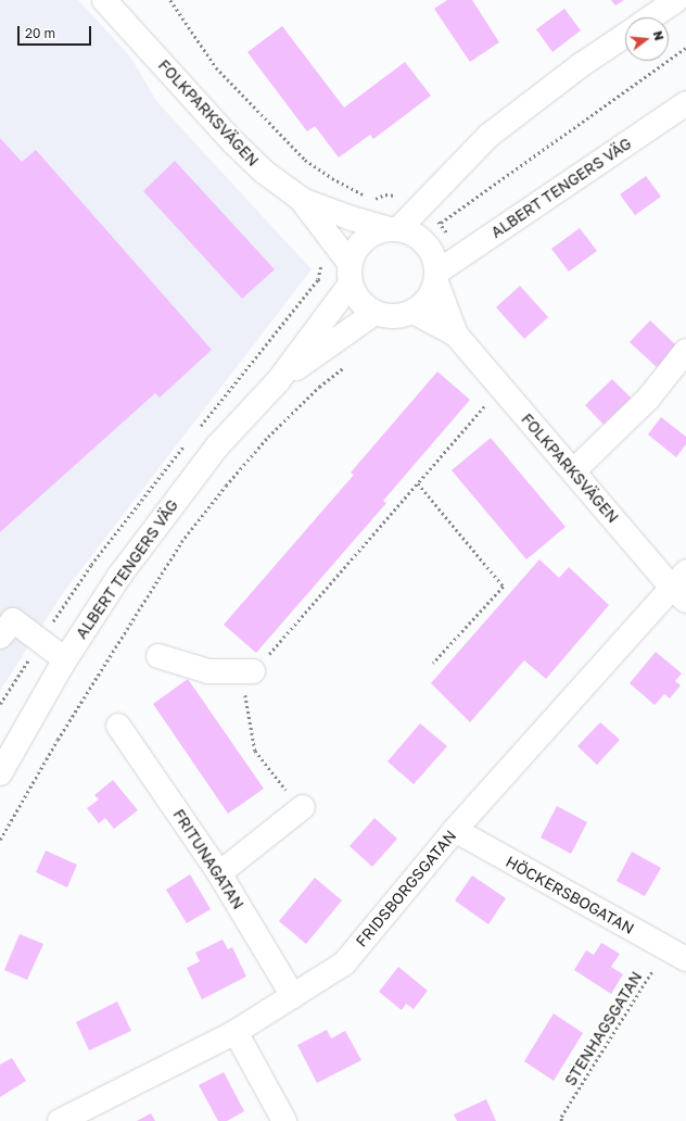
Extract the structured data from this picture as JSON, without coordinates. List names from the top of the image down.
{
  "streets": {
    "main road": [
      "FOLKPARKSVÄGEN",
      "ALBERT TENGERS VÄG",
      "FRITUNAGATAN",
      "FRIDSBORGSGATAN",
      "HÖCKERSBOGATAN"
    ],
    "path": ["STENHAGSGATAN"]
  },
  "crossings": [
    ["FOLKPARKSVÄGEN", "ALBERT TENGERS VÄG"],
    ["FOLKPARKSVÄGEN", "FRIDSBORGSGATAN"],
    ["FRITUNAGATAN", "FRIDSBORGSGATAN"],
    ["FRIDSBORGSGATAN", "HÖCKERSBOGATAN"],
    ["HÖCKERSBOGATAN", "STENHAGSGATAN"]
  ],
  "scale_bar": "20 m",
  "north": "right"
}
